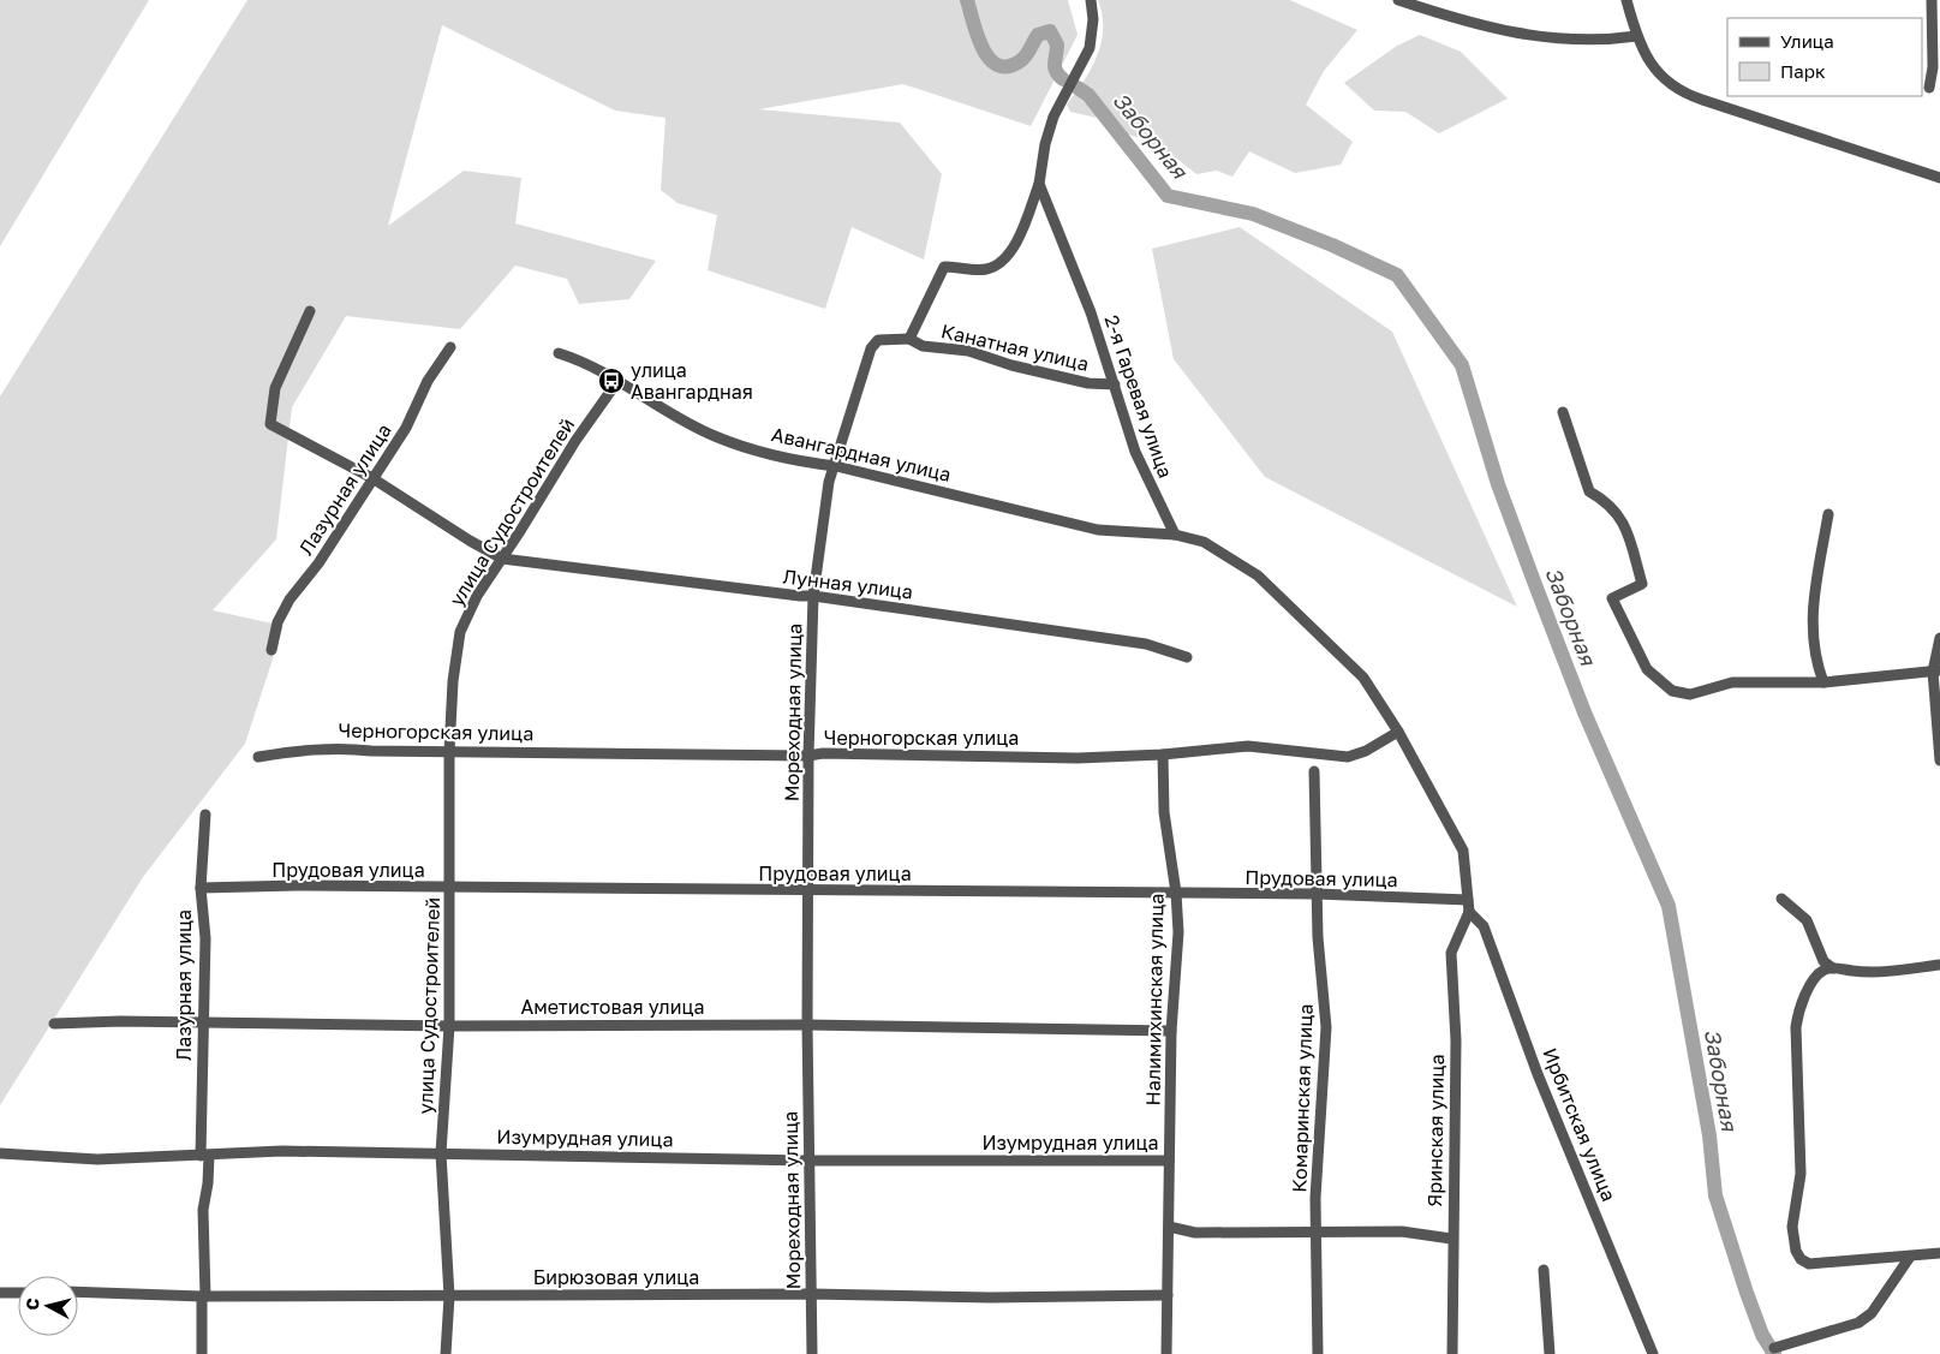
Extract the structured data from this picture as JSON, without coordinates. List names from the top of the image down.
{
  "streets": {
    "street": [
      "Канатная улица",
      "2-я Гаревая улица",
      "Авангардная улица",
      "Лазурная улица",
      "улица Судостроителей",
      "Лунная улица",
      "Мореходная улица",
      "Черногорская улица",
      "Прудовая улица",
      "Налимихинская улица",
      "Аметистовая улица",
      "Комаринская улица",
      "Ирбитская улица",
      "Яринская улица",
      "Изумрудная улица",
      "Бирюзовая улица"
    ]
  },
  "crossings": [
    ["Канатная улица", "2-я Гаревая улица"],
    ["Канатная улица", "Мореходная улица"],
    ["2-я Гаревая улица", "Авангардная улица"],
    ["Авангардная улица", "улица Судостроителей"],
    ["Авангардная улица", "Мореходная улица"],
    ["Лазурная улица", "Прудовая улица"],
    ["Лазурная улица", "Аметистовая улица"],
    ["Лазурная улица", "Изумрудная улица"],
    ["Лазурная улица", "Бирюзовая улица"],
    ["улица Судостроителей", "Лунная улица"],
    ["улица Судостроителей", "Черногорская улица"],
    ["улица Судостроителей", "Прудовая улица"],
    ["улица Судостроителей", "Аметистовая улица"],
    ["улица Судостроителей", "Изумрудная улица"],
    ["улица Судостроителей", "Бирюзовая улица"],
    ["Лунная улица", "Мореходная улица"],
    ["Мореходная улица", "Черногорская улица"],
    ["Мореходная улица", "Прудовая улица"],
    ["Мореходная улица", "Аметистовая улица"],
    ["Мореходная улица", "Изумрудная улица"],
    ["Мореходная улица", "Бирюзовая улица"],
    ["Черногорская улица", "Налимихинская улица"],
    ["Прудовая улица", "Налимихинская улица"],
    ["Прудовая улица", "Комаринская улица"],
    ["Налимихинская улица", "Аметистовая улица"],
    ["Налимихинская улица", "Изумрудная улица"],
    ["Налимихинская улица", "Бирюзовая улица"],
    ["Ирбитская улица", "Яринская улица"]
  ],
  "water": ["Заборная"],
  "places": {
    "bus stop": ["улица Авангардная"]
  },
  "legend": ["Улица", "Парк"],
  "north": "left"
}
